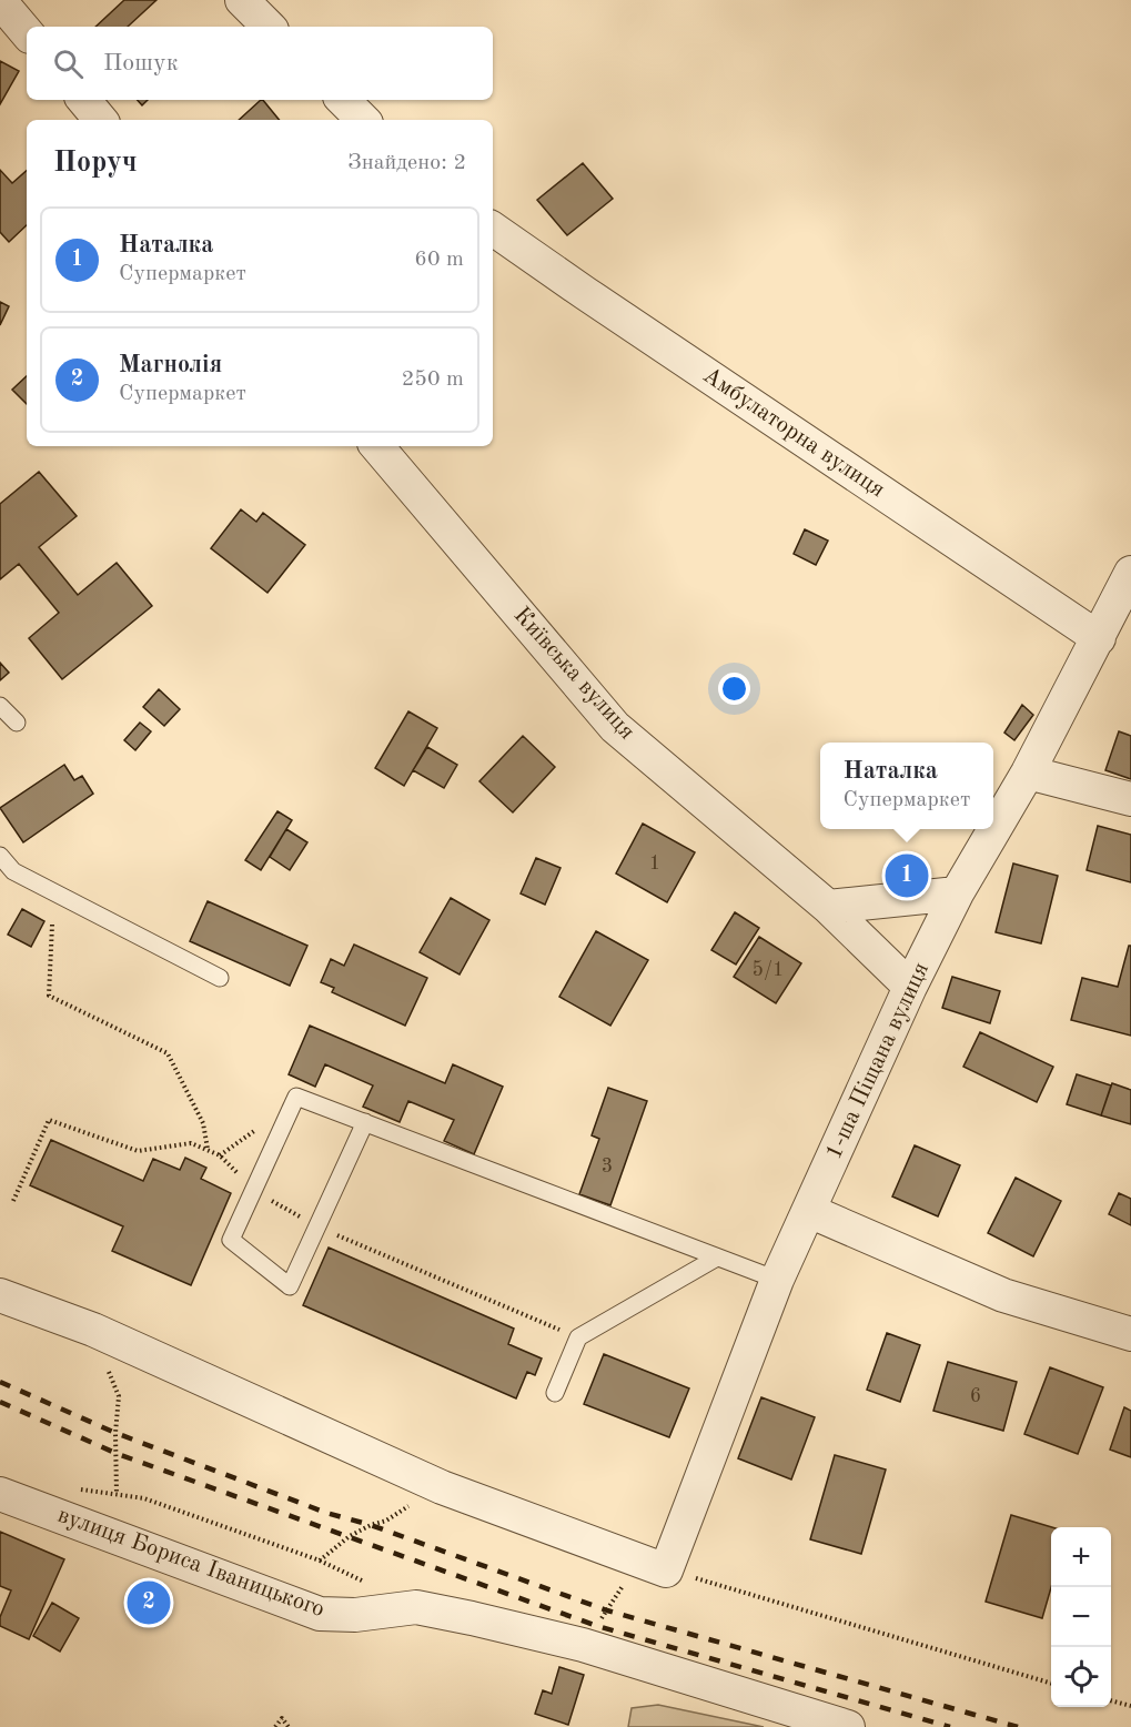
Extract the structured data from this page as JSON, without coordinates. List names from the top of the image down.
{
  "streets": {
    "street": [
      "Амбулаторна вулиця",
      "Київська вулиця",
      "1-ша Піщана вулиця",
      "вулиця Бориса Іваницького"
    ]
  },
  "crossings": [
    ["Амбулаторна вулиця", "1-ша Піщана вулиця"],
    ["Київська вулиця", "1-ша Піщана вулиця"]
  ],
  "house_numbers": [
    "1",
    "5/1",
    "3",
    "6"
  ],
  "page": {
    "search": "Пошук",
    "heading": ["Поруч", "Знайдено: 2"],
    "list": [
      {
        "mark": "1",
        "name": "Наталка",
        "note": "Супермаркет",
        "value": "60 m"
      },
      {
        "mark": "2",
        "name": "Магнолія",
        "note": "Супермаркет",
        "value": "250 m"
      }
    ],
    "popup": ["Наталка", "Супермаркет"],
    "pins": ["1", "2"],
    "map_buttons": ["+", "−"]
  }
}
